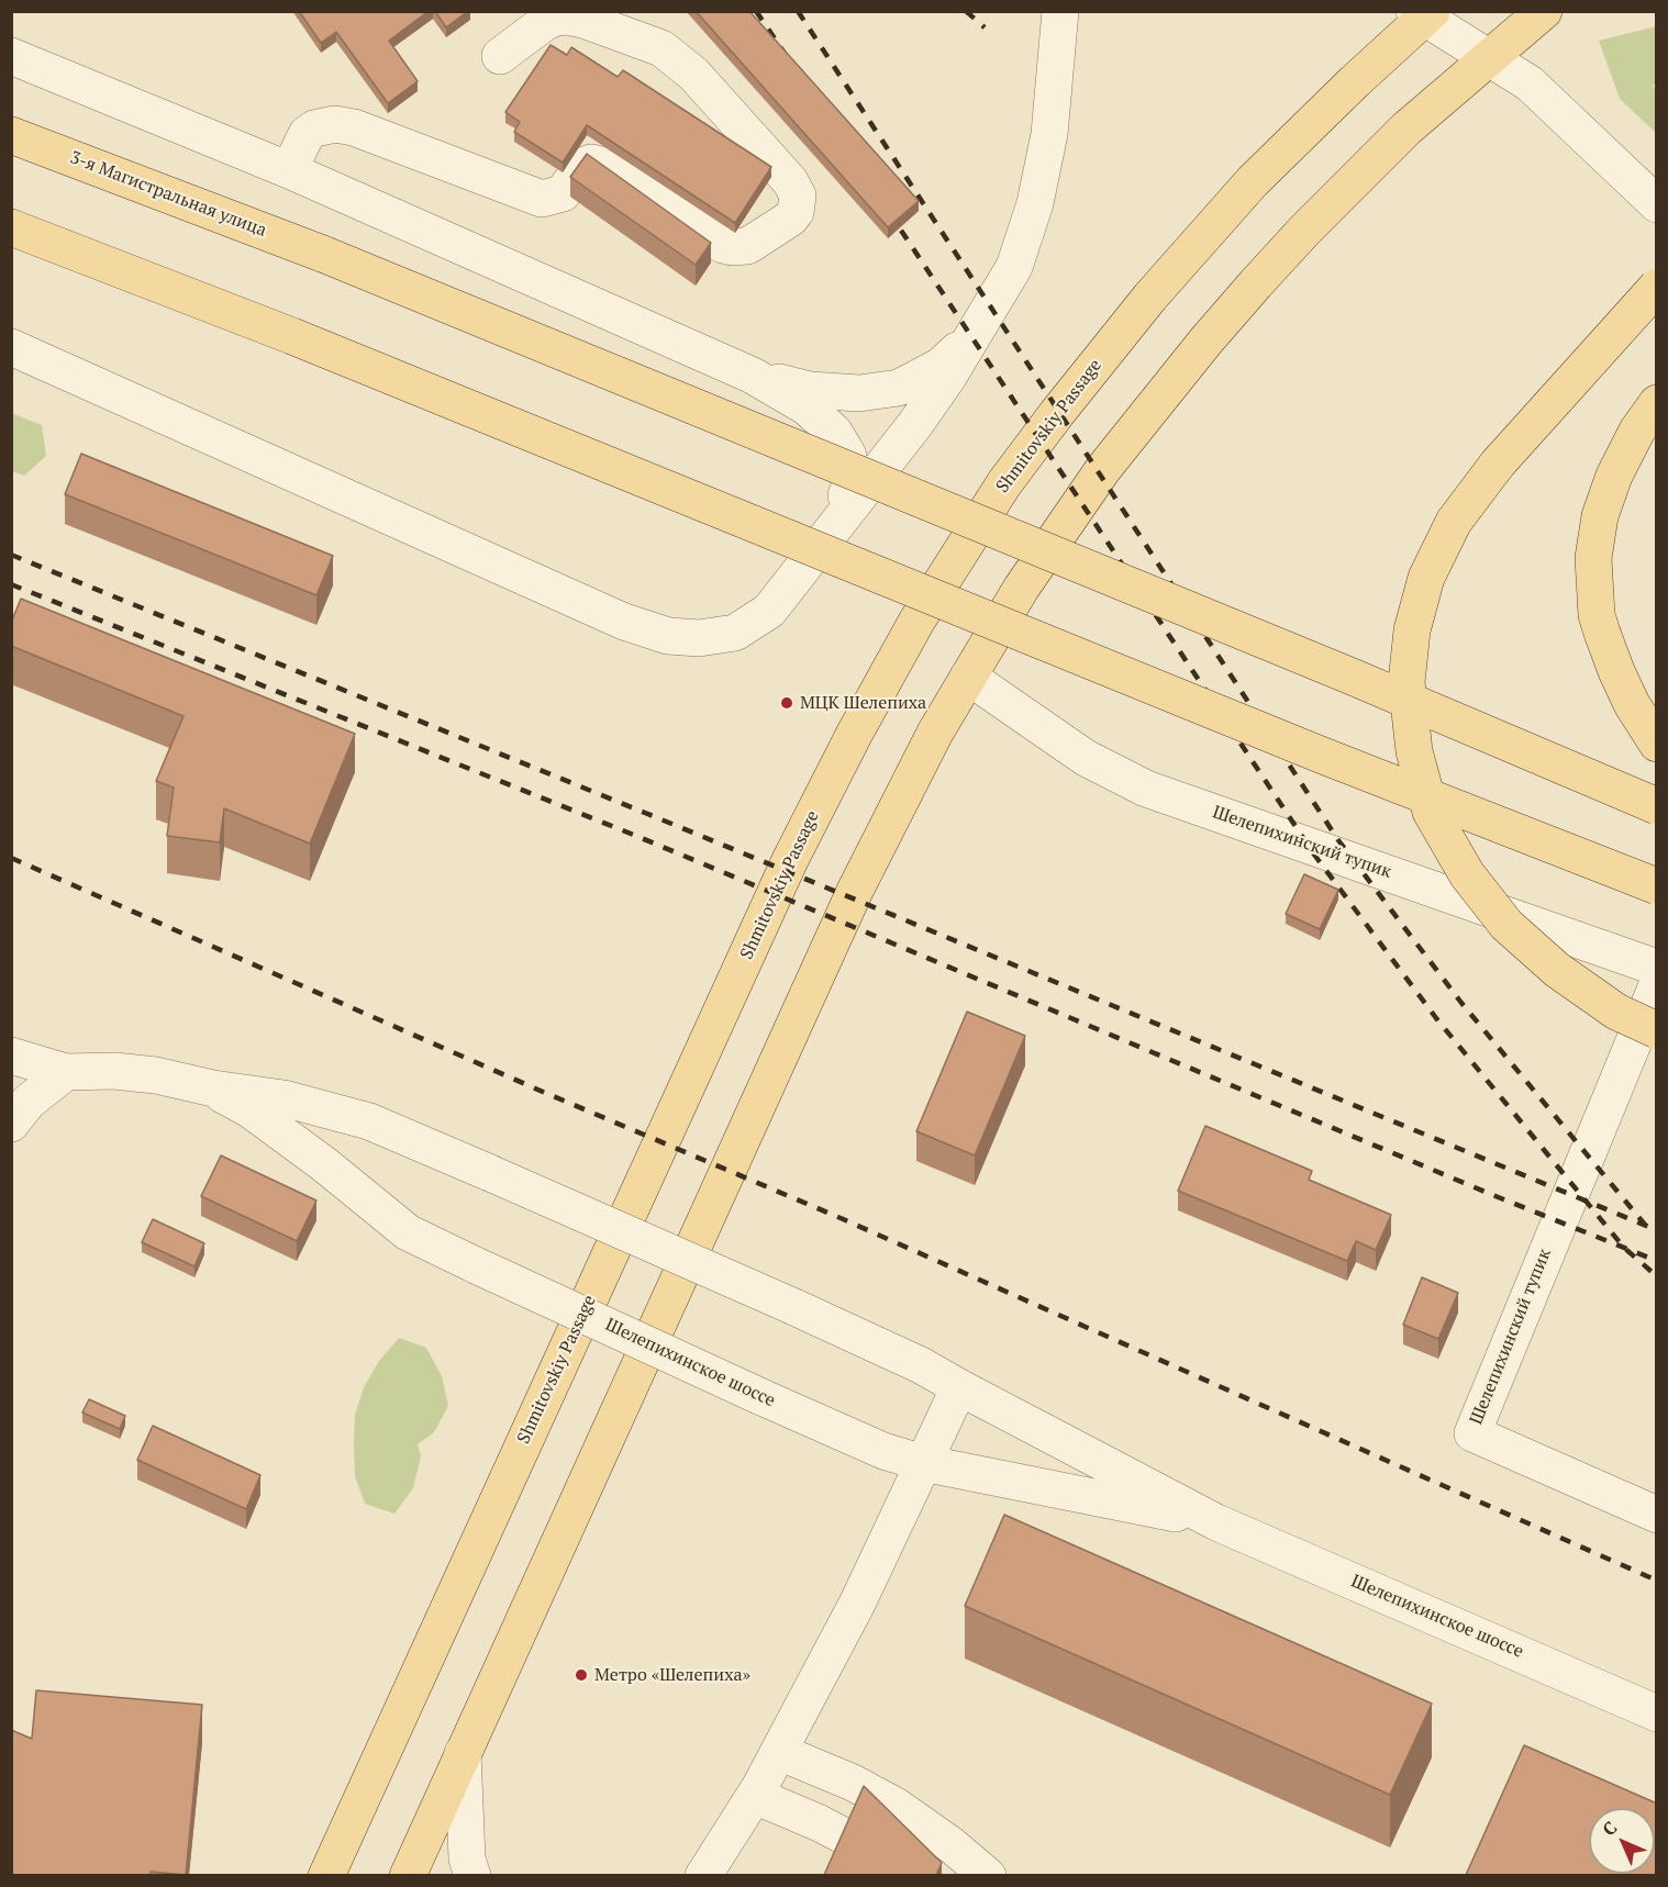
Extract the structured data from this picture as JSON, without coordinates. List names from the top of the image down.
{
  "streets": {
    "main road": ["3-я Магистральная улица", "Shmitovskiy Passage"],
    "street": ["Шелепихинский тупик", "Шелепихинское шоссе"]
  },
  "places": ["МЦК Шелепиха", "Метро «Шелепиха»"],
  "north": "top left"
}
